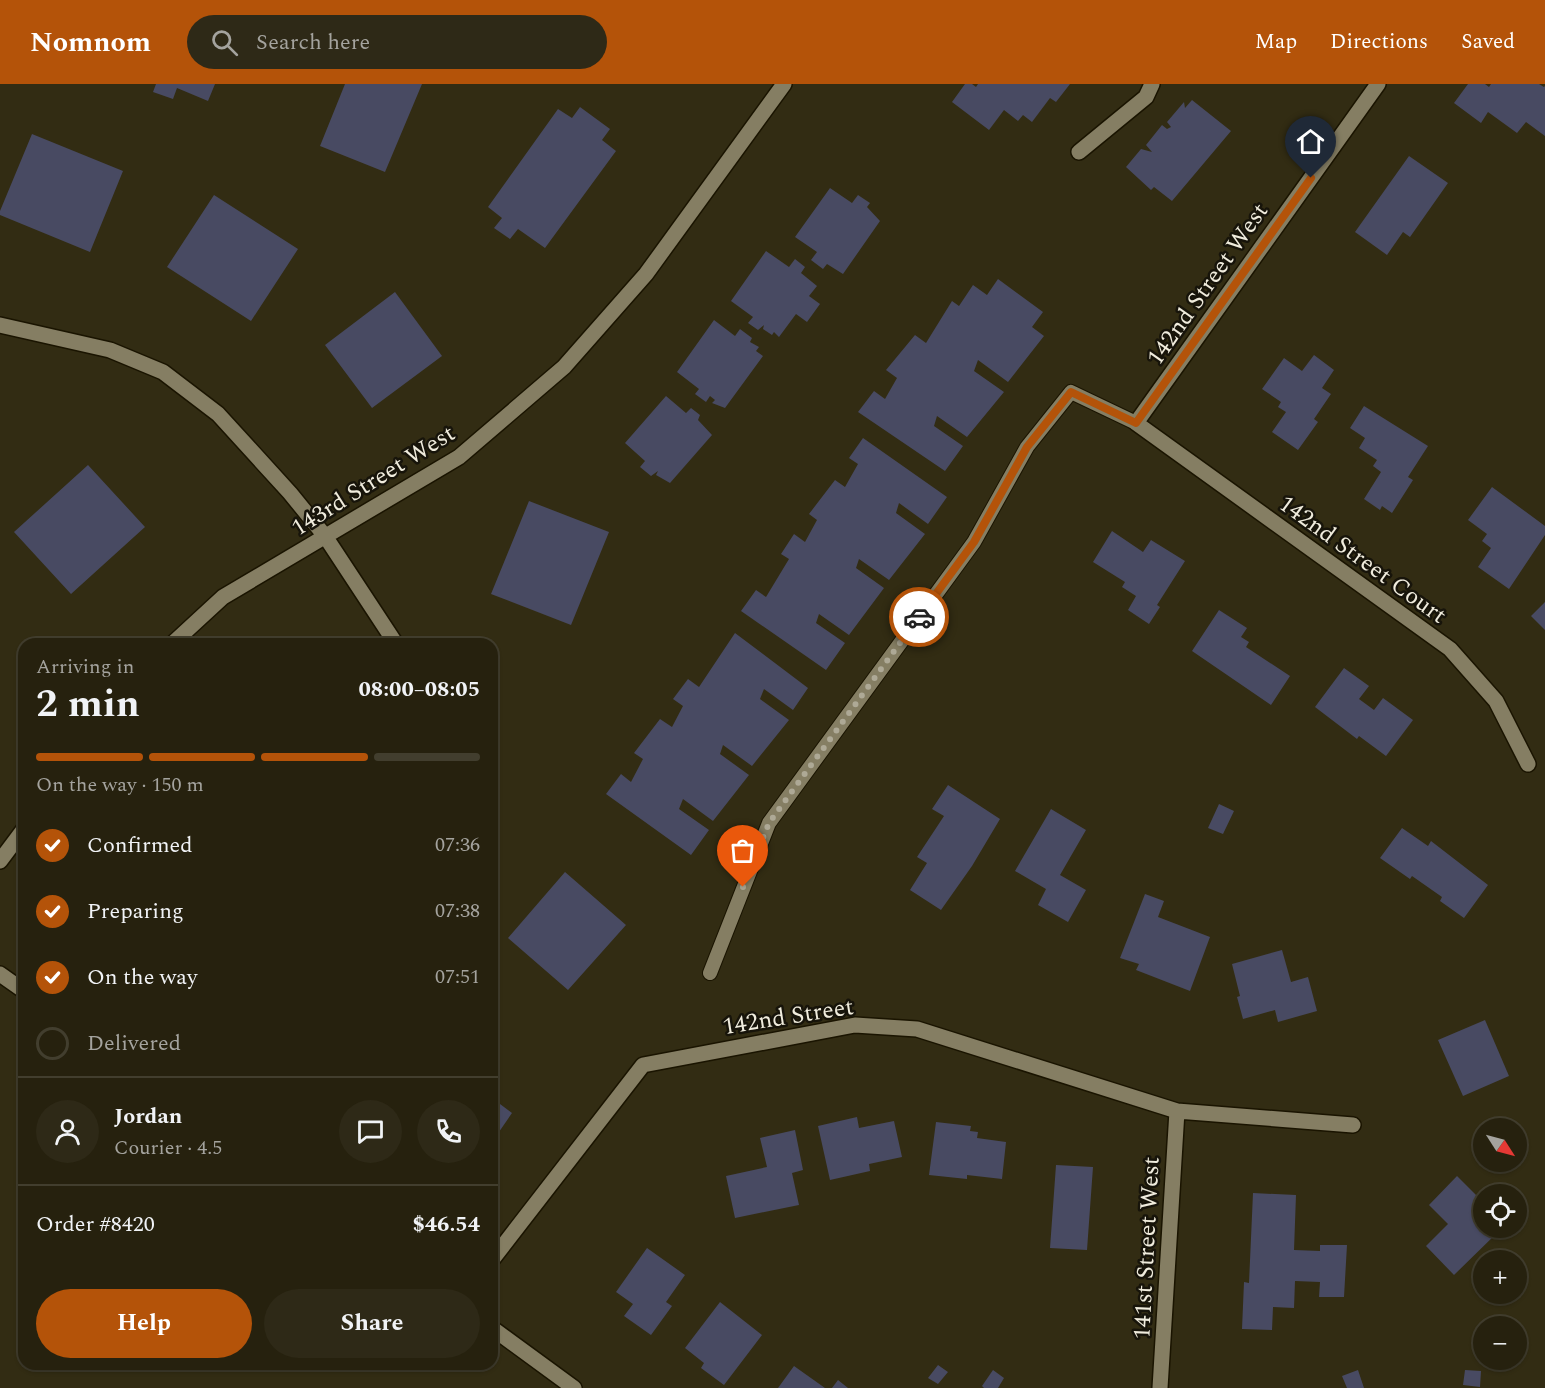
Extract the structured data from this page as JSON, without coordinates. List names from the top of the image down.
{
  "streets": {
    "street": [
      "142nd Street West",
      "143rd Street West",
      "142nd Street Court",
      "142nd Street",
      "141st Street West"
    ]
  },
  "crossings": [
    ["142nd Street West", "142nd Street Court"],
    ["142nd Street", "141st Street West"]
  ],
  "north": "bottom right",
  "page": {
    "header": "Nomnom",
    "search": "Search here",
    "nav": ["Map", "Directions", "Saved"],
    "heading": ["2 min", "Arriving in", "08:00–08:05"],
    "panel": [
      "Jordan",
      "Courier · 4.5",
      "Order #8420",
      "$46.54"
    ],
    "bar": "On the way · 150 m",
    "list": [
      ["Confirmed", "07:36"],
      ["Preparing", "07:38"],
      ["On the way", "07:51"],
      "Delivered"
    ],
    "map_buttons": ["+", "−"],
    "buttons": ["Help", "Share"]
  }
}
